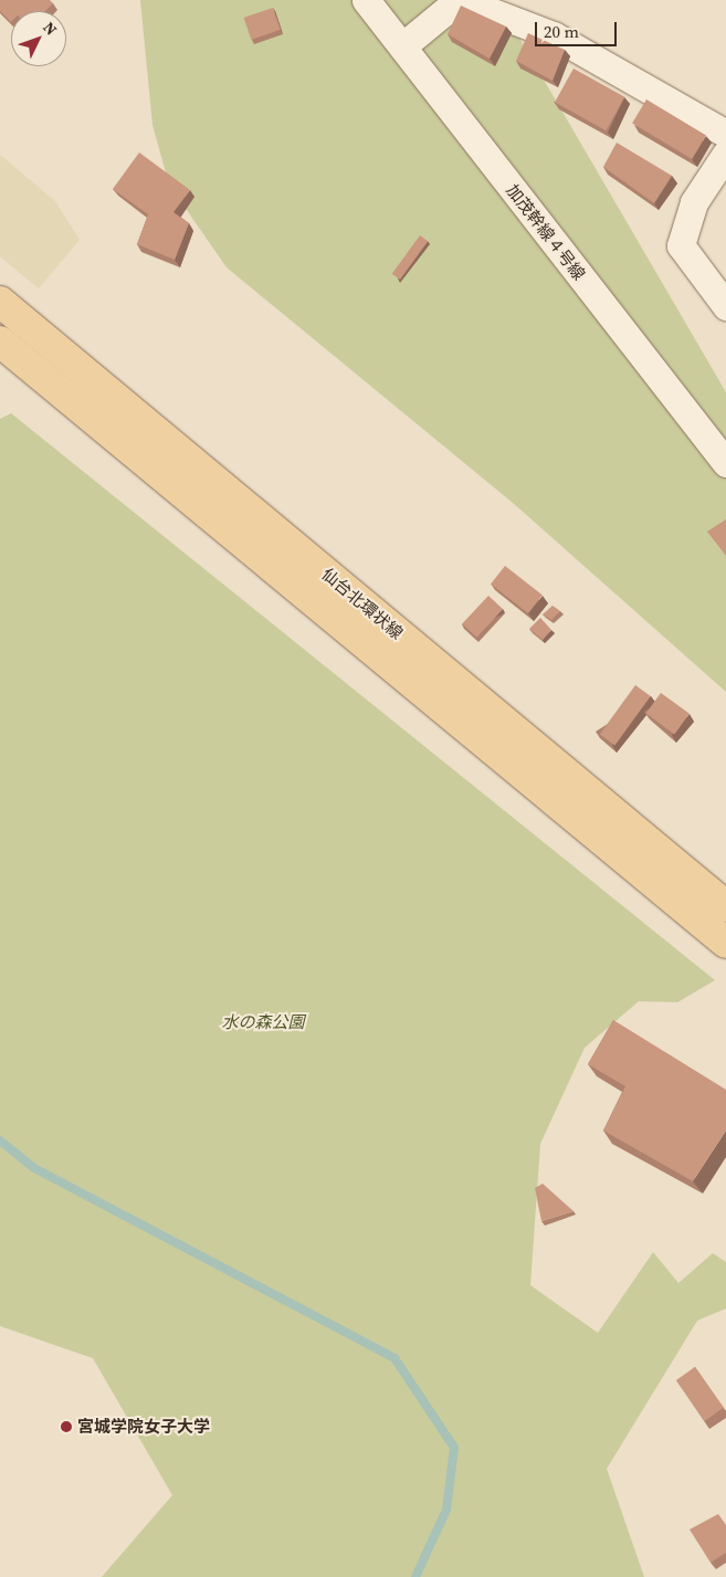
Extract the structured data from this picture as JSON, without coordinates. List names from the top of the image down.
{
  "streets": {
    "main road": ["仙台北環状線"],
    "street": ["加茂幹線４号線"]
  },
  "parks": ["水の森公園"],
  "places": ["宮城学院女子大学"],
  "scale_bar": "20 m",
  "north": "top right"
}
